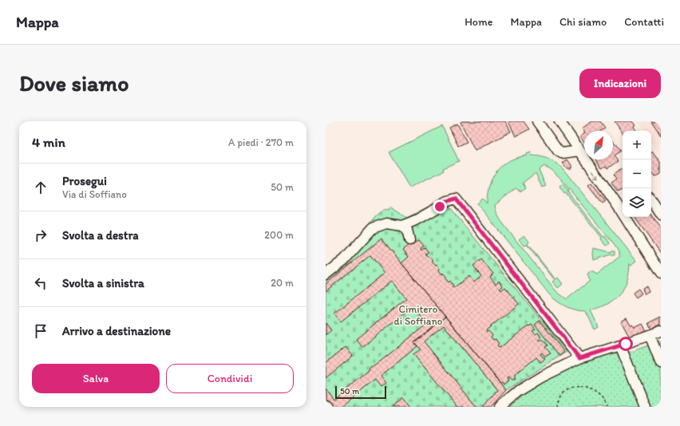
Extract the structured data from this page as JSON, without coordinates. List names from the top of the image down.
{
  "parks": ["Cimitero di Soffiano"],
  "scale_bar": "50 m",
  "north": "top right",
  "page": {
    "header": "Mappa",
    "nav": [
      "Home",
      "Mappa",
      "Chi siamo",
      "Contatti"
    ],
    "buttons": [
      "Indicazioni",
      ["Salva", "Condividi"]
    ],
    "title": "Dove siamo",
    "heading": ["4 min", "A piedi · 270 m"],
    "map_buttons": ["+", "−"],
    "list": [
      ["Prosegui", "Via di Soffiano", "50 m"],
      ["Svolta a destra", "200 m"],
      ["Svolta a sinistra", "20 m"],
      "Arrivo a destinazione"
    ],
    "scale": "50 m"
  }
}
